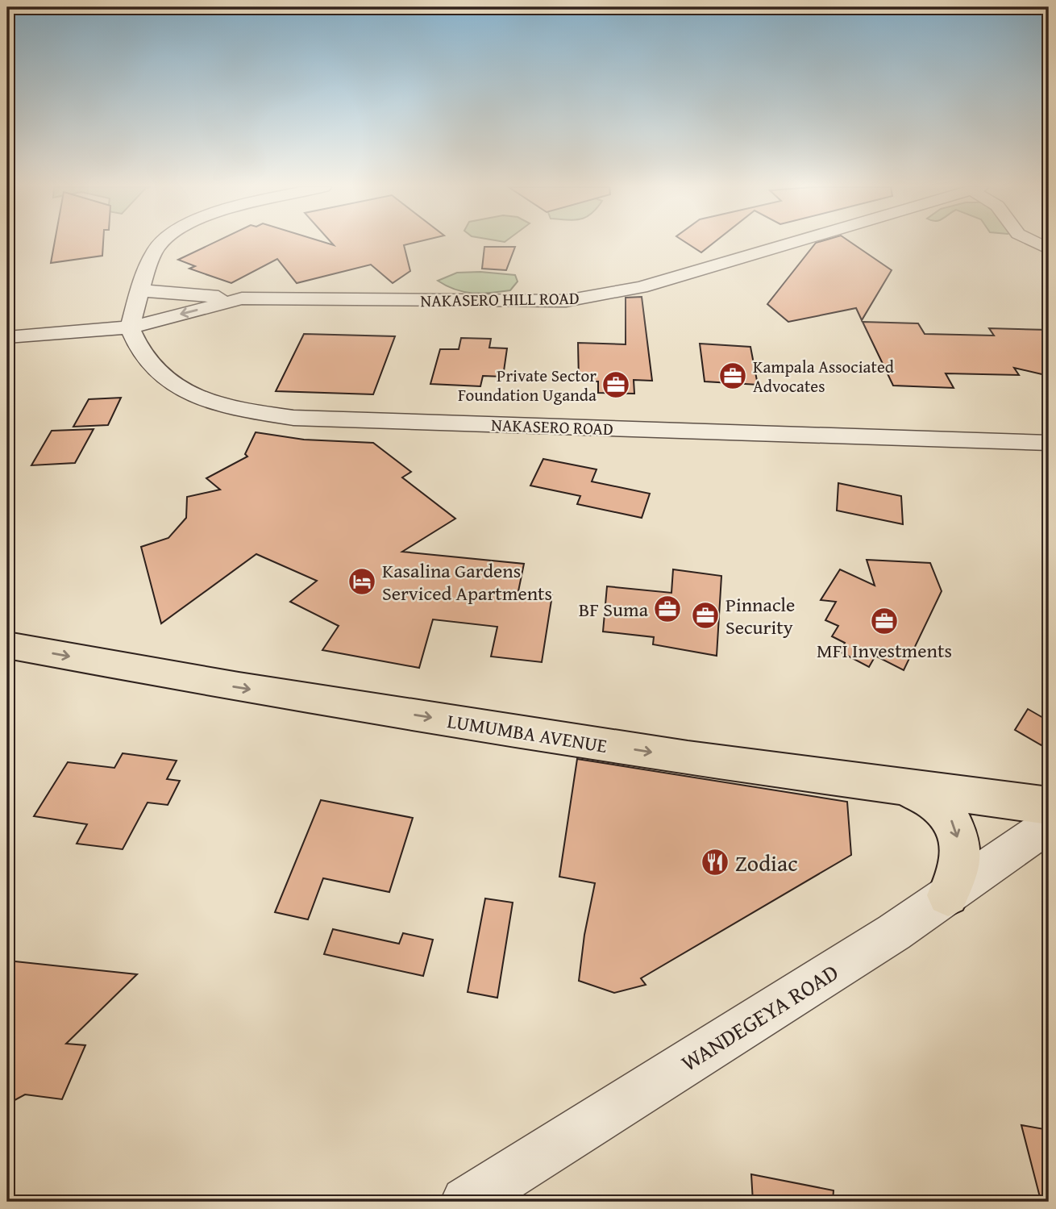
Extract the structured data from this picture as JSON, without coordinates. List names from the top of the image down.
{
  "streets": {
    "main road": ["LUMUMBA AVENUE"],
    "street": ["NAKASERO HILL ROAD", "NAKASERO ROAD", "WANDEGEYA ROAD"]
  },
  "crossings": [
    ["NAKASERO HILL ROAD", "NAKASERO ROAD"]
  ],
  "one_way": ["LUMUMBA AVENUE"],
  "places": {
    "office": [
      "Kampala Associated Advocates",
      "Private Sector Foundation Uganda",
      "BF Suma",
      "Pinnacle Security",
      "MFI Investments"
    ],
    "hotel": ["Kasalina Gardens Serviced Apartments"],
    "restaurant": ["Zodiac"]
  }
}
